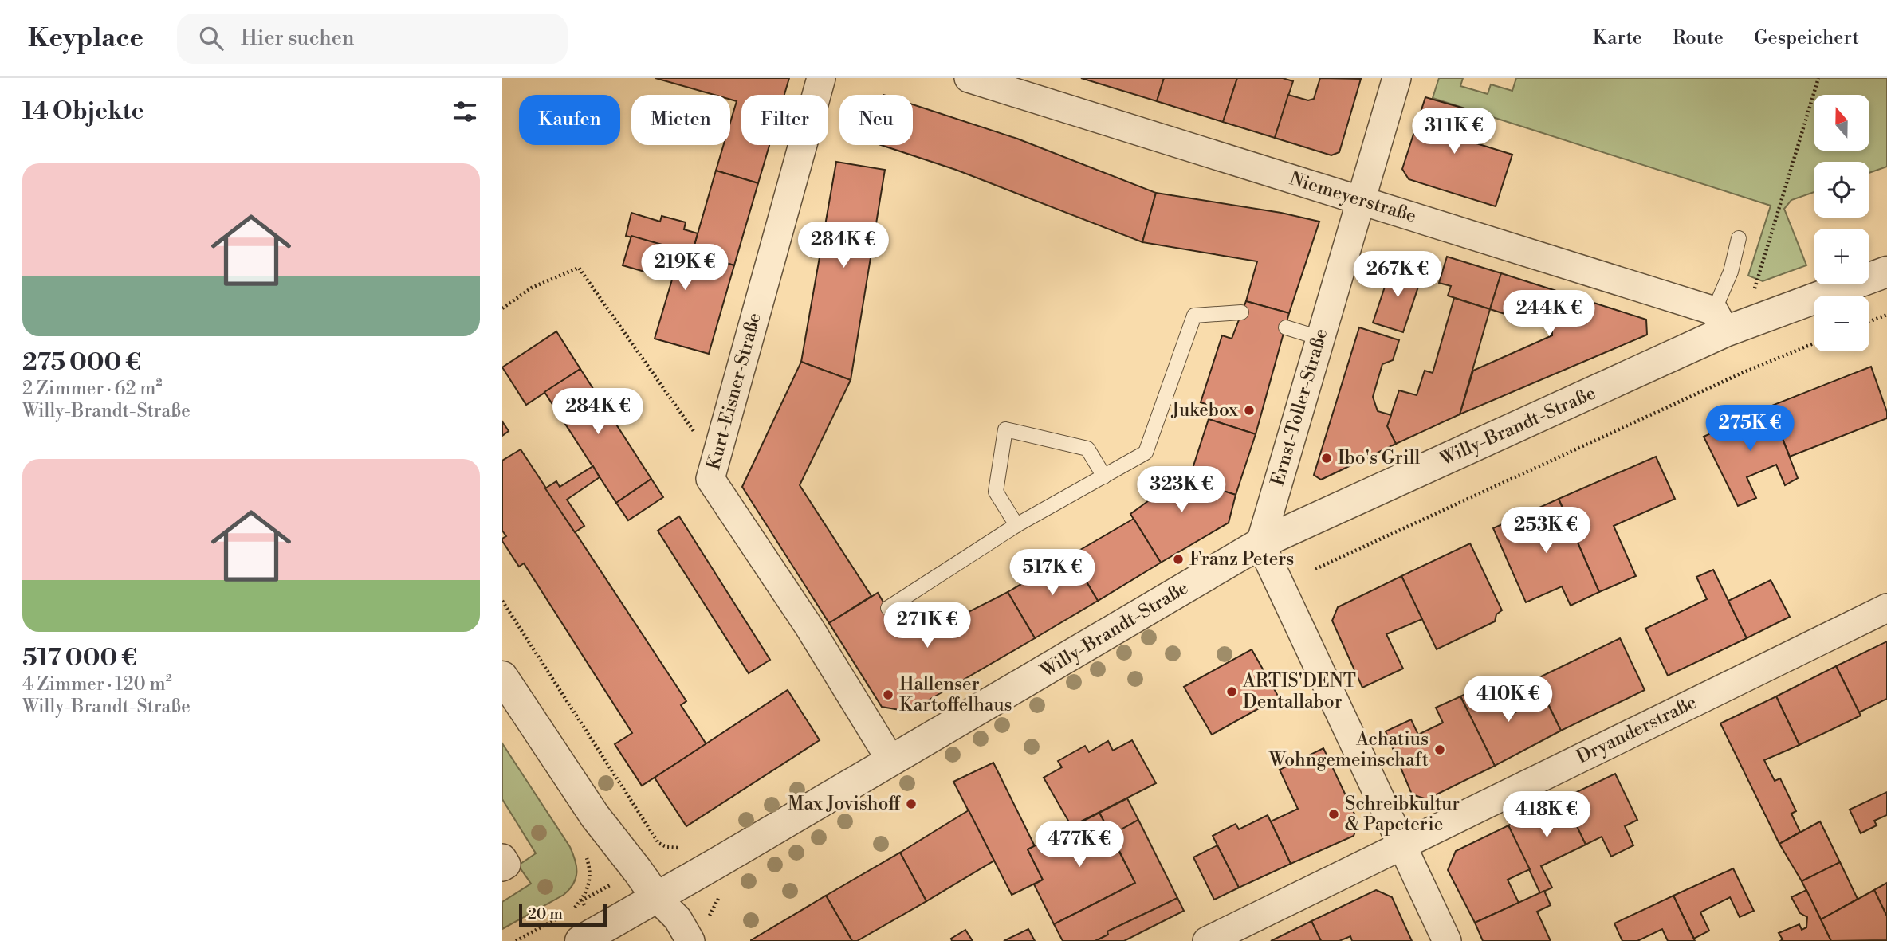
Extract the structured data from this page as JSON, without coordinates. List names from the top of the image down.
{
  "streets": {
    "street": [
      "Niemeyerstraße",
      "Kurt-Eisner-Straße",
      "Ernst-Toller-Straße",
      "Willy-Brandt-Straße",
      "Dryanderstraße"
    ]
  },
  "crossings": [
    ["Niemeyerstraße", "Ernst-Toller-Straße"],
    ["Niemeyerstraße", "Willy-Brandt-Straße"],
    ["Kurt-Eisner-Straße", "Willy-Brandt-Straße"],
    ["Ernst-Toller-Straße", "Willy-Brandt-Straße"]
  ],
  "places": [
    "Jukebox",
    "Ibo's Grill",
    "Franz Peters",
    "ARTIS'DENT Dentallabor",
    "Hallenser Kartoffelhaus",
    "Achatius Wohngemeinschaft",
    "Max Jovishoff",
    "Schreibkultur & Papeterie"
  ],
  "scale_bar": "20 m",
  "north": "top",
  "page": {
    "header": "Keyplace",
    "search": "Hier suchen",
    "nav": ["Karte", "Route", "Gespeichert"],
    "heading": "14 Objekte",
    "map_buttons": ["+", "−"],
    "chip": [
      "Kaufen",
      "Mieten",
      "Filter",
      "Neu"
    ],
    "price": [
      "311K €",
      "284K €",
      "219K €",
      "267K €",
      "244K €",
      "284K €",
      "275K €",
      "323K €",
      "253K €",
      "517K €",
      "271K €",
      "410K €",
      "418K €",
      "477K €"
    ],
    "list": [
      {
        "name": "275 000 €",
        "note": "2 Zimmer · 62 m² · Willy-Brandt-Straße"
      },
      {
        "name": "517 000 €",
        "note": "4 Zimmer · 120 m² · Willy-Brandt-Straße"
      }
    ],
    "scale": "20 m"
  }
}
